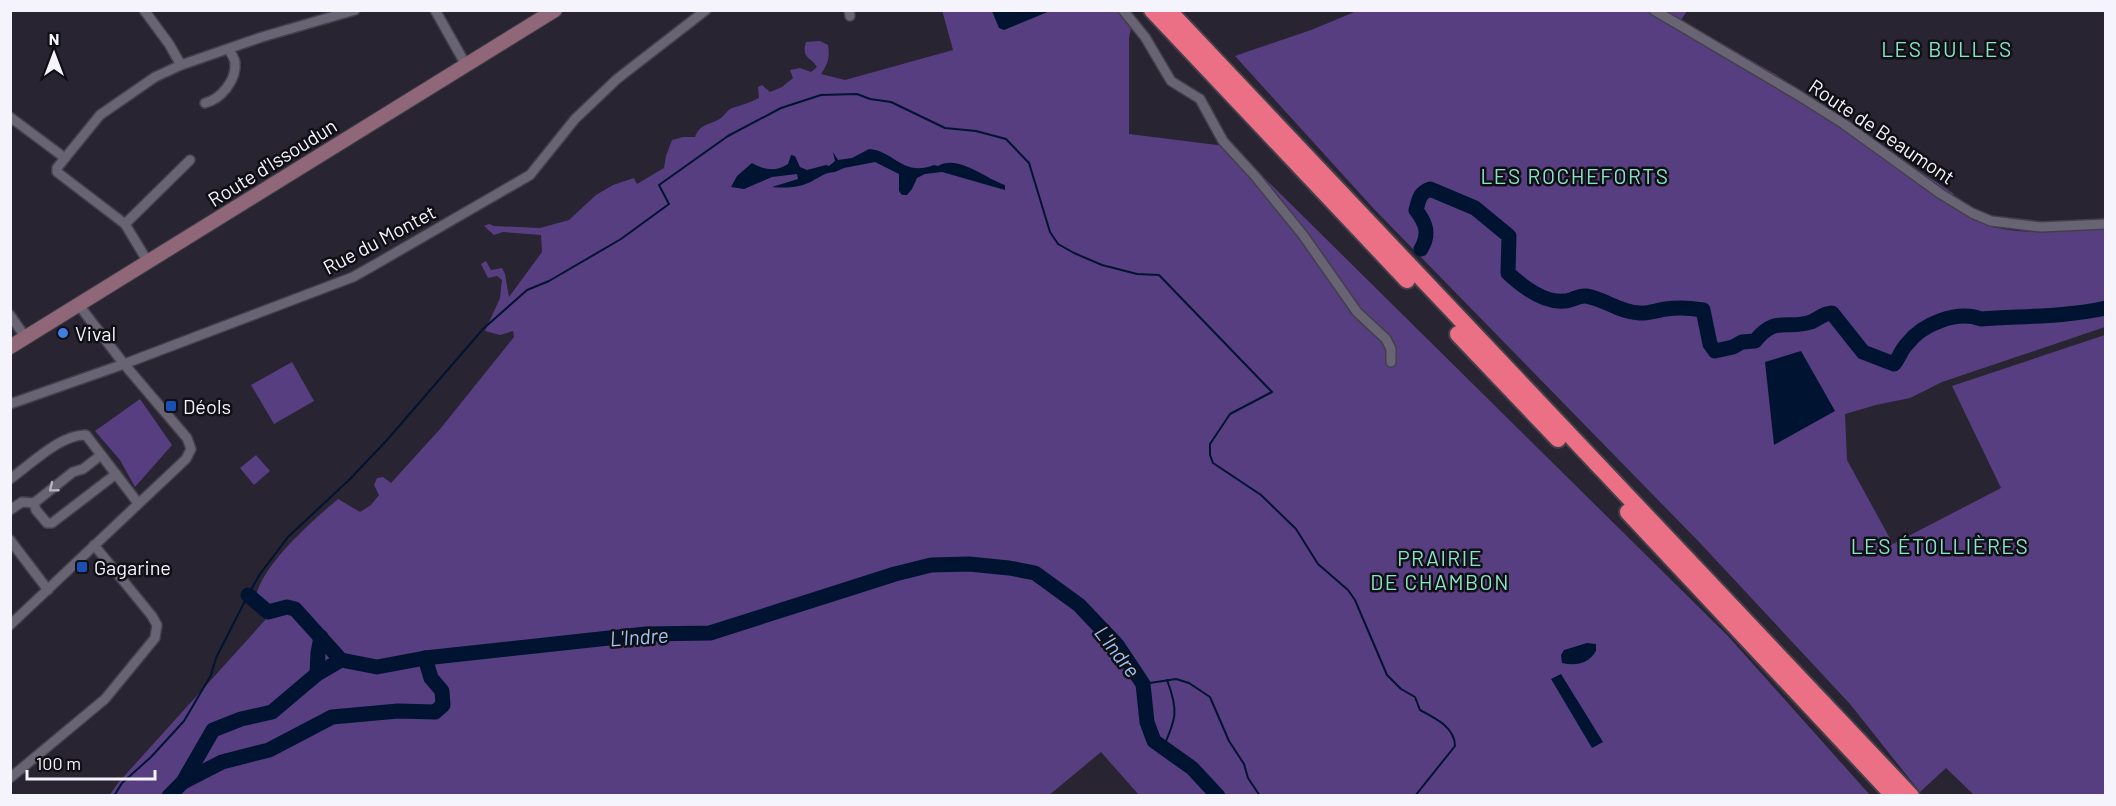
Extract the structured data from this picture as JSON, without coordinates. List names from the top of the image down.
{
  "streets": {
    "main road": ["Route d'Issoudun"],
    "street": ["Route de Beaumont", "Rue du Montet"]
  },
  "districts": [
    "LES BULLES",
    "LES ROCHEFORTS",
    "LES ÉTOLLIÈRES",
    "PRAIRIE DE CHAMBON"
  ],
  "water": ["L'Indre"],
  "places": {
    "other": ["Vival"],
    "transit": ["Déols", "Gagarine"]
  },
  "scale_bar": "100 m",
  "north": "top"
}
